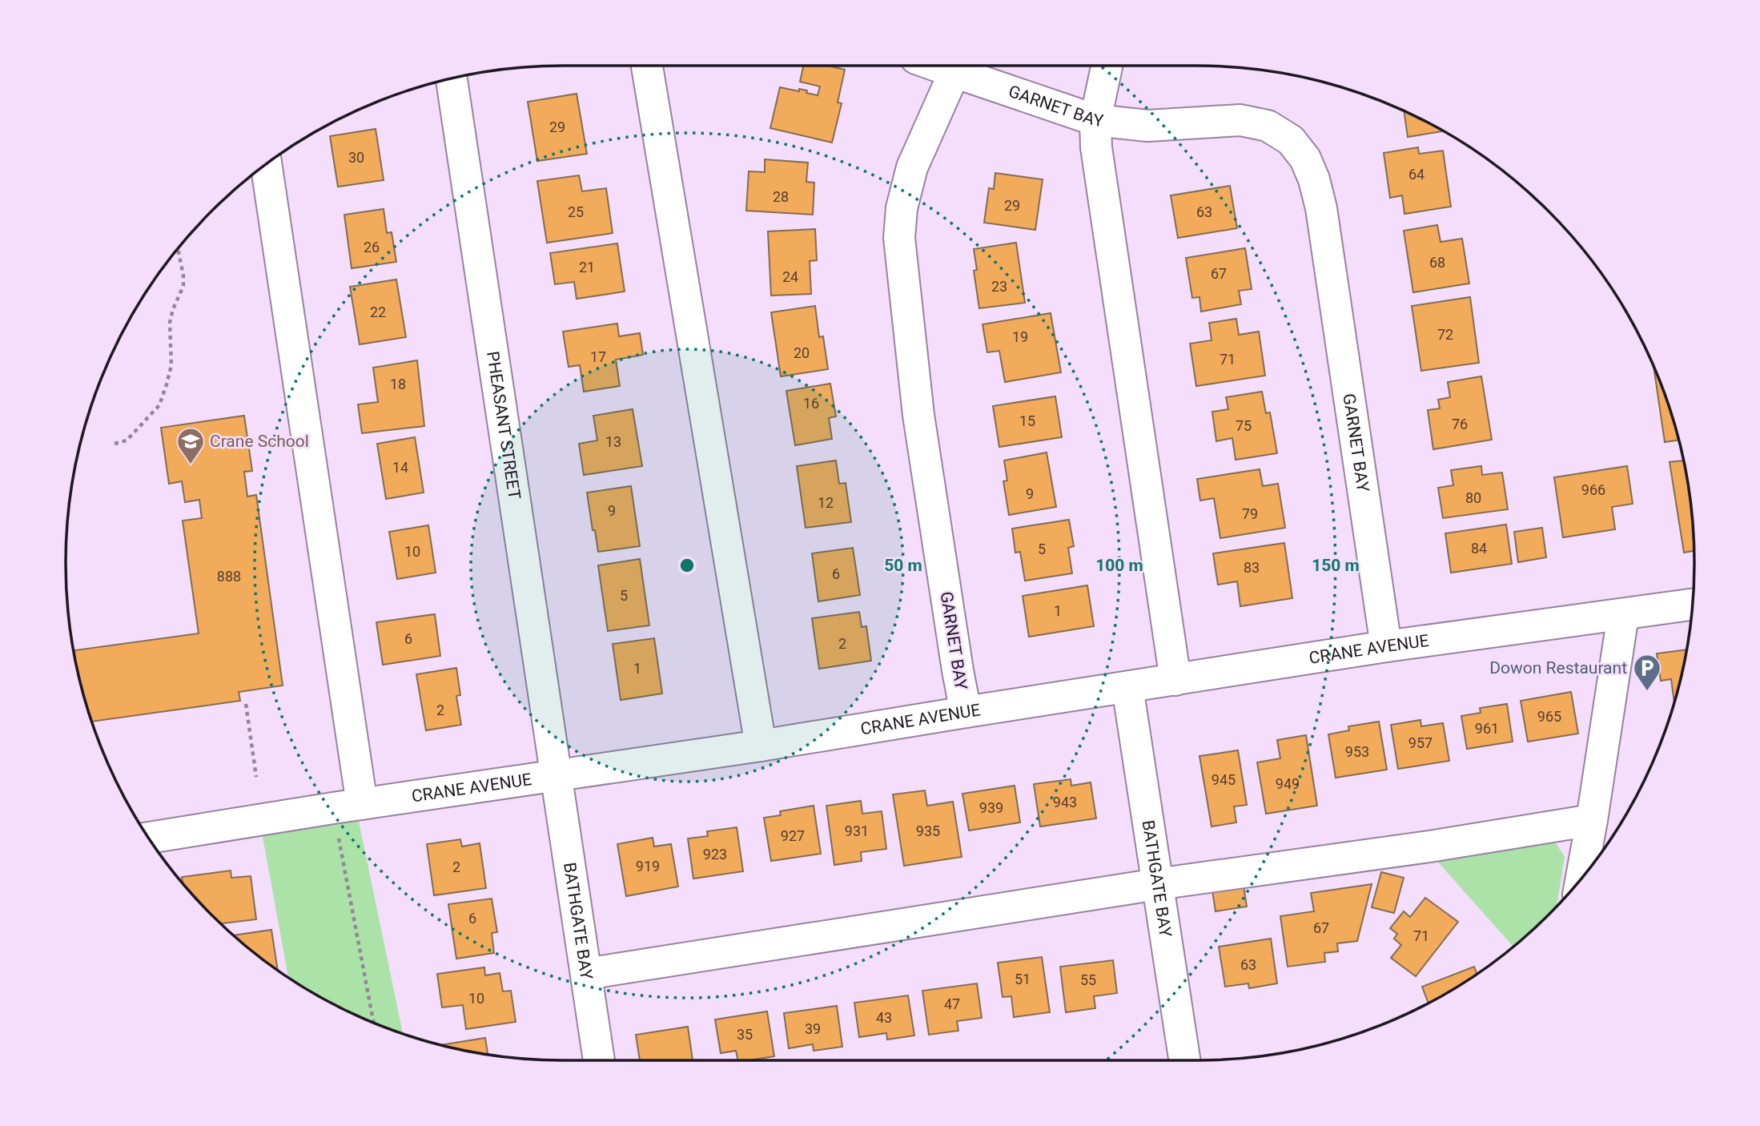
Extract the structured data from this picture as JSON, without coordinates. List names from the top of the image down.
{
  "streets": {
    "street": [
      "GARNET BAY",
      "PHEASANT STREET",
      "CRANE AVENUE",
      "BATHGATE BAY"
    ]
  },
  "crossings": [
    ["GARNET BAY", "CRANE AVENUE"],
    ["PHEASANT STREET", "CRANE AVENUE"],
    ["PHEASANT STREET", "BATHGATE BAY"],
    ["CRANE AVENUE", "BATHGATE BAY"]
  ],
  "places": {
    "school or university": ["Crane School"],
    "parking": ["Dowon Restaurant"]
  },
  "house_numbers": [
    "29",
    "30",
    "64",
    "28",
    "29",
    "25",
    "63",
    "26",
    "68",
    "21",
    "67",
    "24",
    "23",
    "22",
    "72",
    "19",
    "20",
    "17",
    "71",
    "18",
    "16",
    "15",
    "76",
    "75",
    "13",
    "14",
    "966",
    "9",
    "80",
    "12",
    "9",
    "79",
    "84",
    "5",
    "10",
    "83",
    "6",
    "888",
    "5",
    "1",
    "6",
    "2",
    "1",
    "2",
    "965",
    "961",
    "957",
    "953",
    "945",
    "949",
    "943",
    "939",
    "931",
    "935",
    "927",
    "923",
    "919",
    "2",
    "6",
    "67",
    "71",
    "63",
    "51",
    "55",
    "10",
    "47",
    "43",
    "39",
    "35"
  ],
  "rings": ["50 m", "100 m", "150 m"]
}
